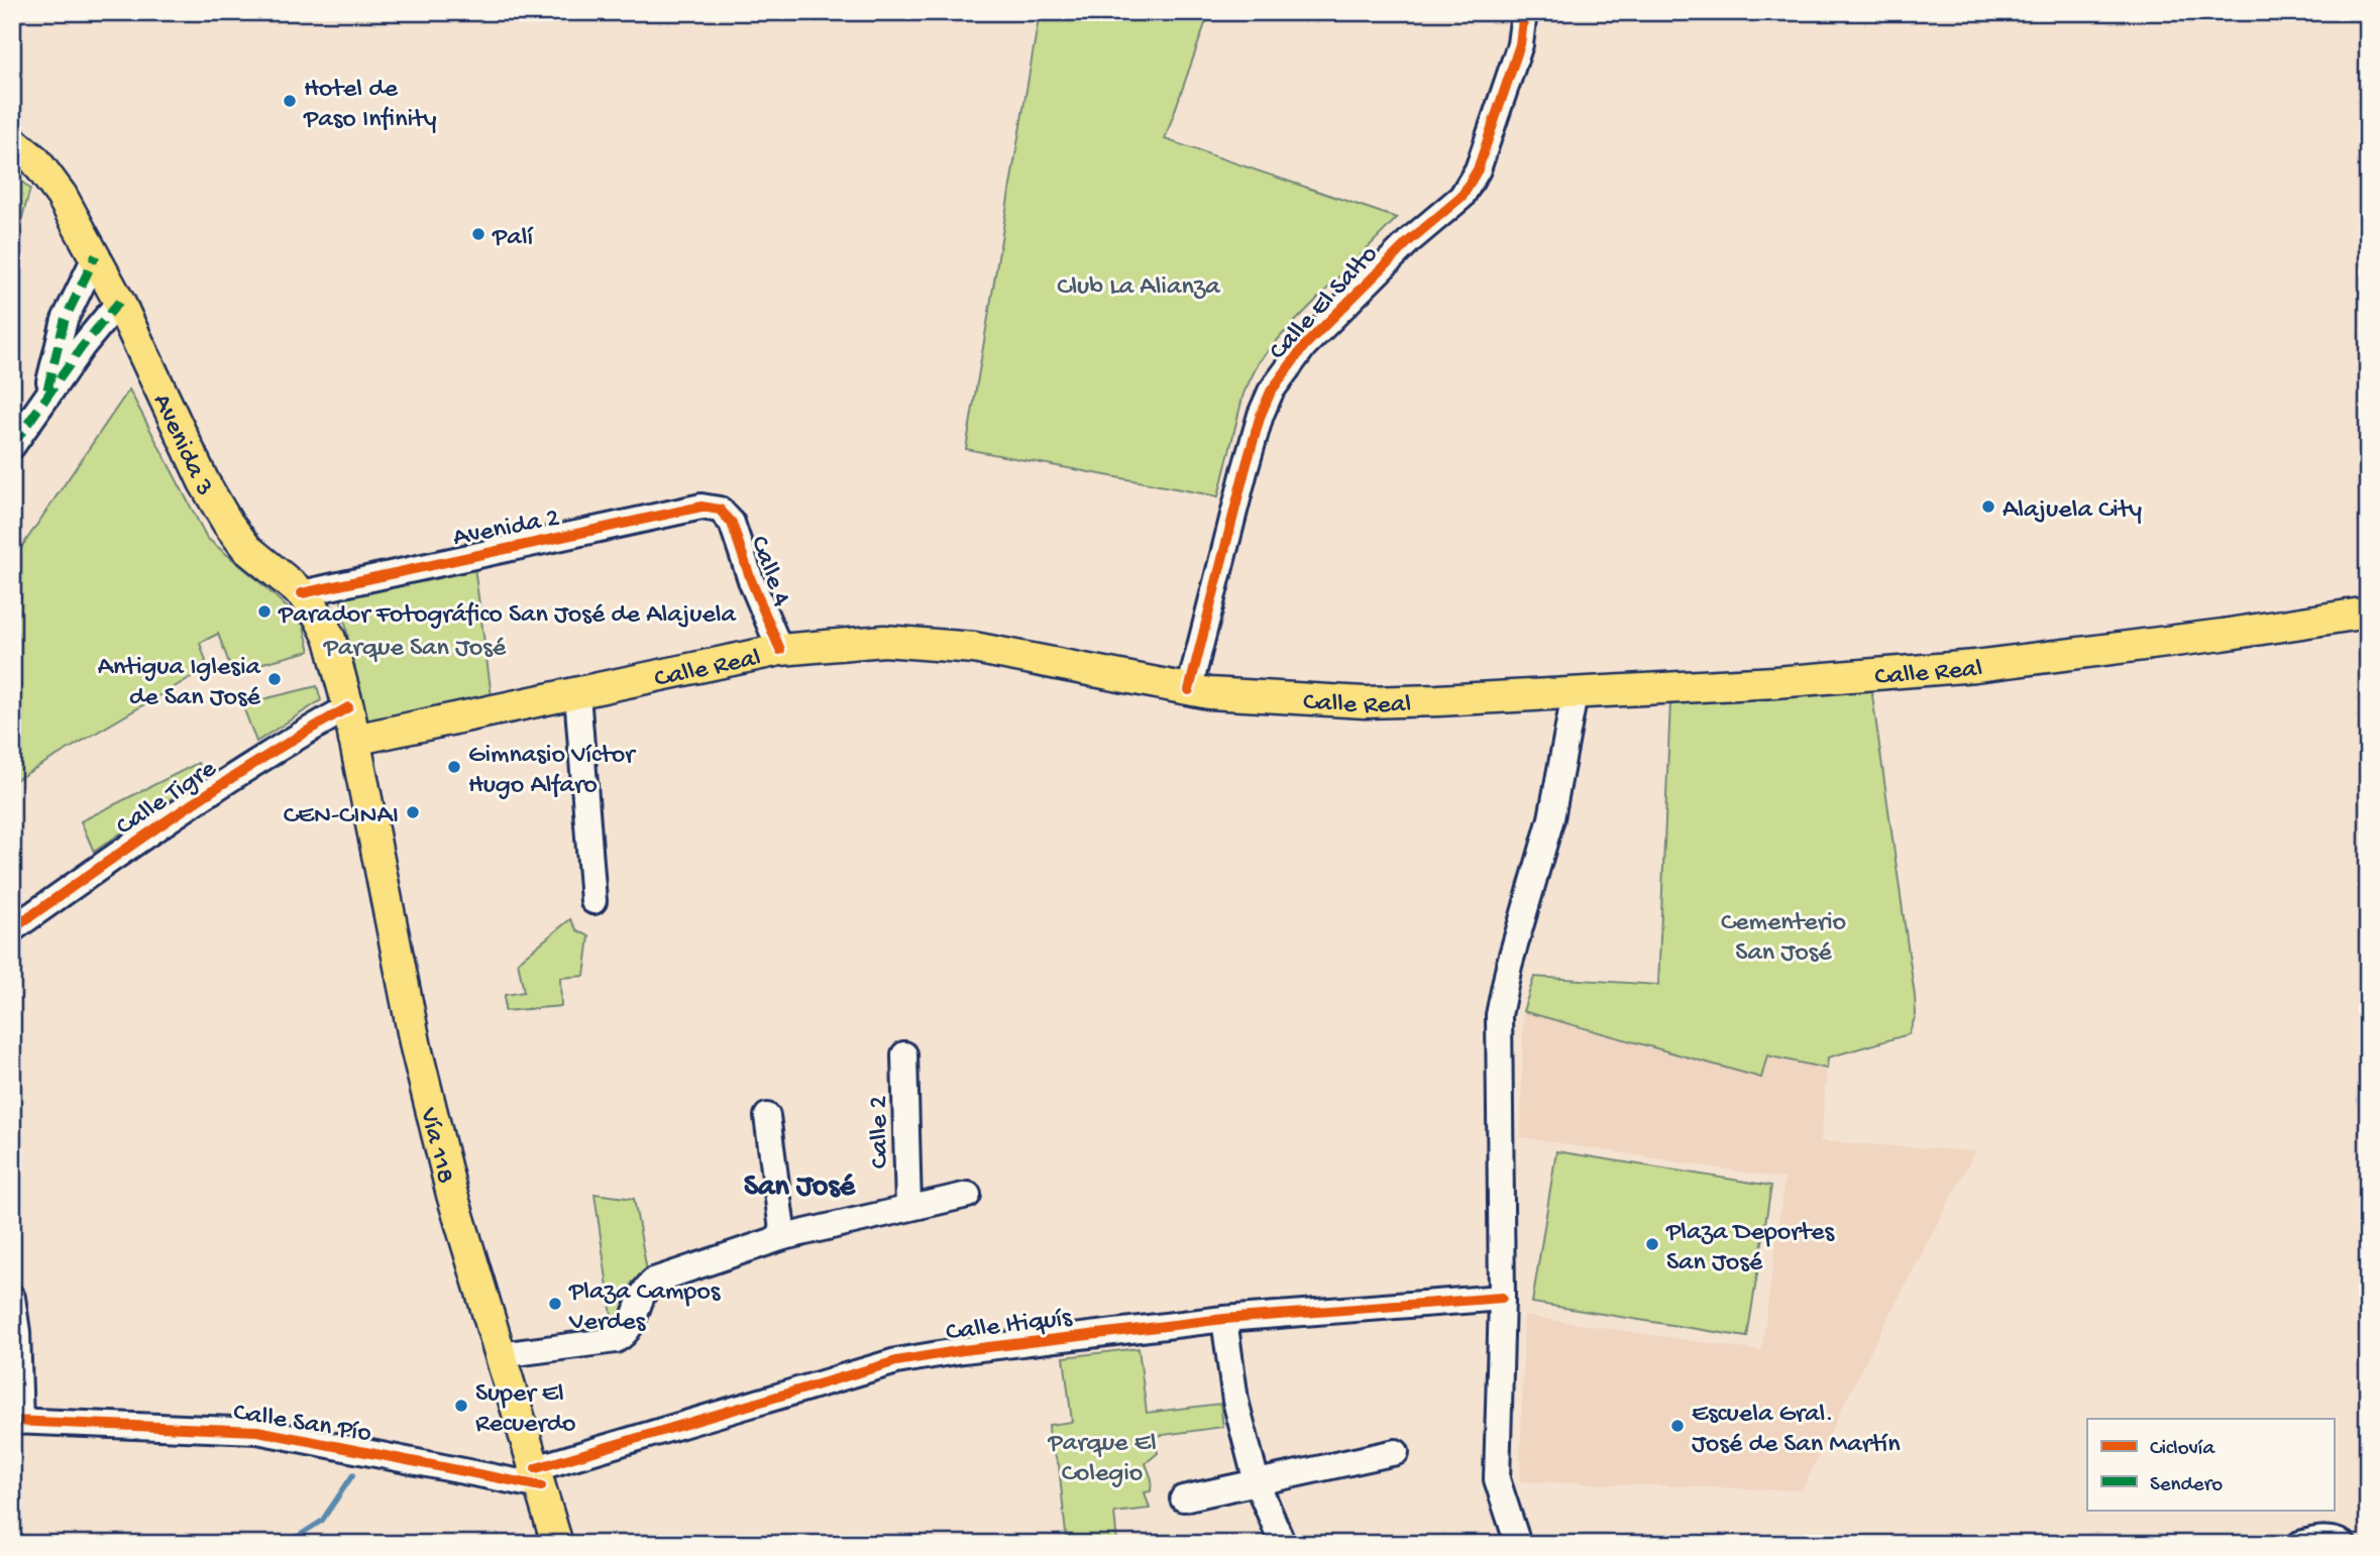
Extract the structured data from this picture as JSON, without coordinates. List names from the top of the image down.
{
  "streets": {
    "main road": ["Avenida 3", "Calle Real", "Vía 118"],
    "street": [
      "Calle El Salto",
      "Avenida 2",
      "Calle 4",
      "Calle Tigre",
      "Calle 2",
      "Calle Itiquís",
      "Calle San Pío"
    ]
  },
  "crossings": [
    ["Calle El Salto", "Calle Real"],
    ["Avenida 3", "Avenida 2"],
    ["Avenida 3", "Calle Real"],
    ["Avenida 3", "Calle Tigre"],
    ["Avenida 3", "Vía 118"],
    ["Avenida 2", "Calle 4"],
    ["Calle 4", "Calle Real"],
    ["Calle Real", "Vía 118"],
    ["Vía 118", "Calle Itiquís"],
    ["Vía 118", "Calle San Pío"],
    ["Calle Itiquís", "Calle San Pío"]
  ],
  "districts": ["San José"],
  "parks": [
    "Club La Alianza",
    "Parque San José",
    "Cementerio San José",
    "Parque El Colegio"
  ],
  "places": [
    "Hotel de Paso Infinity",
    "Palí",
    "Alajuela City",
    "Parador Fotográfico San José de Alajuela",
    "Antigua Iglesia de San José",
    "Gimnasio Víctor Hugo Alfaro",
    "CEN-CINAI",
    "Plaza Deportes San José",
    "Plaza Campos Verdes",
    "Super El Recuerdo",
    "Escuela Gral. José de San Martín"
  ],
  "legend": ["Ciclovía", "Sendero"]
}
